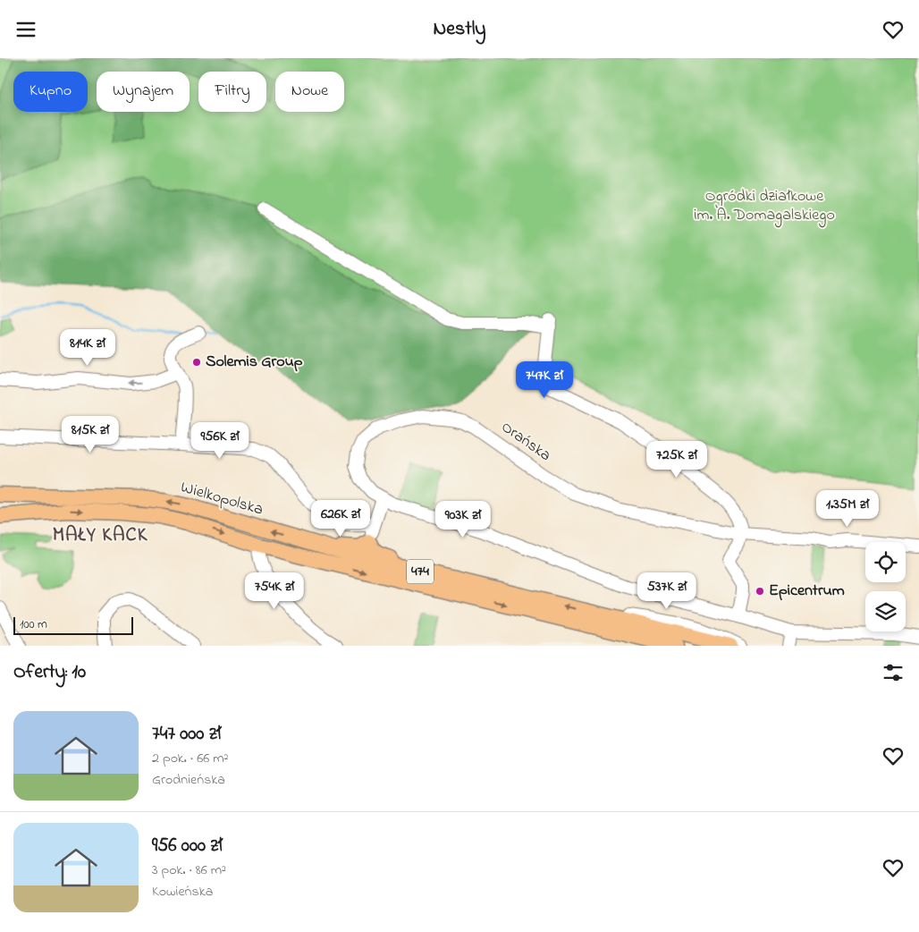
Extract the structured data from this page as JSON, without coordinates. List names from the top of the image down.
{
  "streets": {
    "main road": ["Wielkopolska", "474"],
    "street": ["Orańska"]
  },
  "districts": ["MAŁY KACK"],
  "parks": ["Ogródki działkowe im. A. Domagalskiego"],
  "places": ["Solemis Group", "Epicentrum"],
  "scale_bar": "100 m",
  "page": {
    "header": "Nestly",
    "chip": [
      "Kupno",
      "Wynajem",
      "Filtry",
      "Nowe"
    ],
    "price": [
      "814K zł",
      "747K zł",
      "815K zł",
      "956K zł",
      "725K zł",
      "1.35M zł",
      "626K zł",
      "903K zł",
      "754K zł",
      "537K zł"
    ],
    "scale": "100 m",
    "heading": "Oferty: 10",
    "list": [
      {
        "name": "747 000 zł",
        "note": "2 pok. · 66 m² · Grodnieńska"
      },
      {
        "name": "956 000 zł",
        "note": "3 pok. · 86 m² · Kowieńska"
      }
    ]
  }
}
